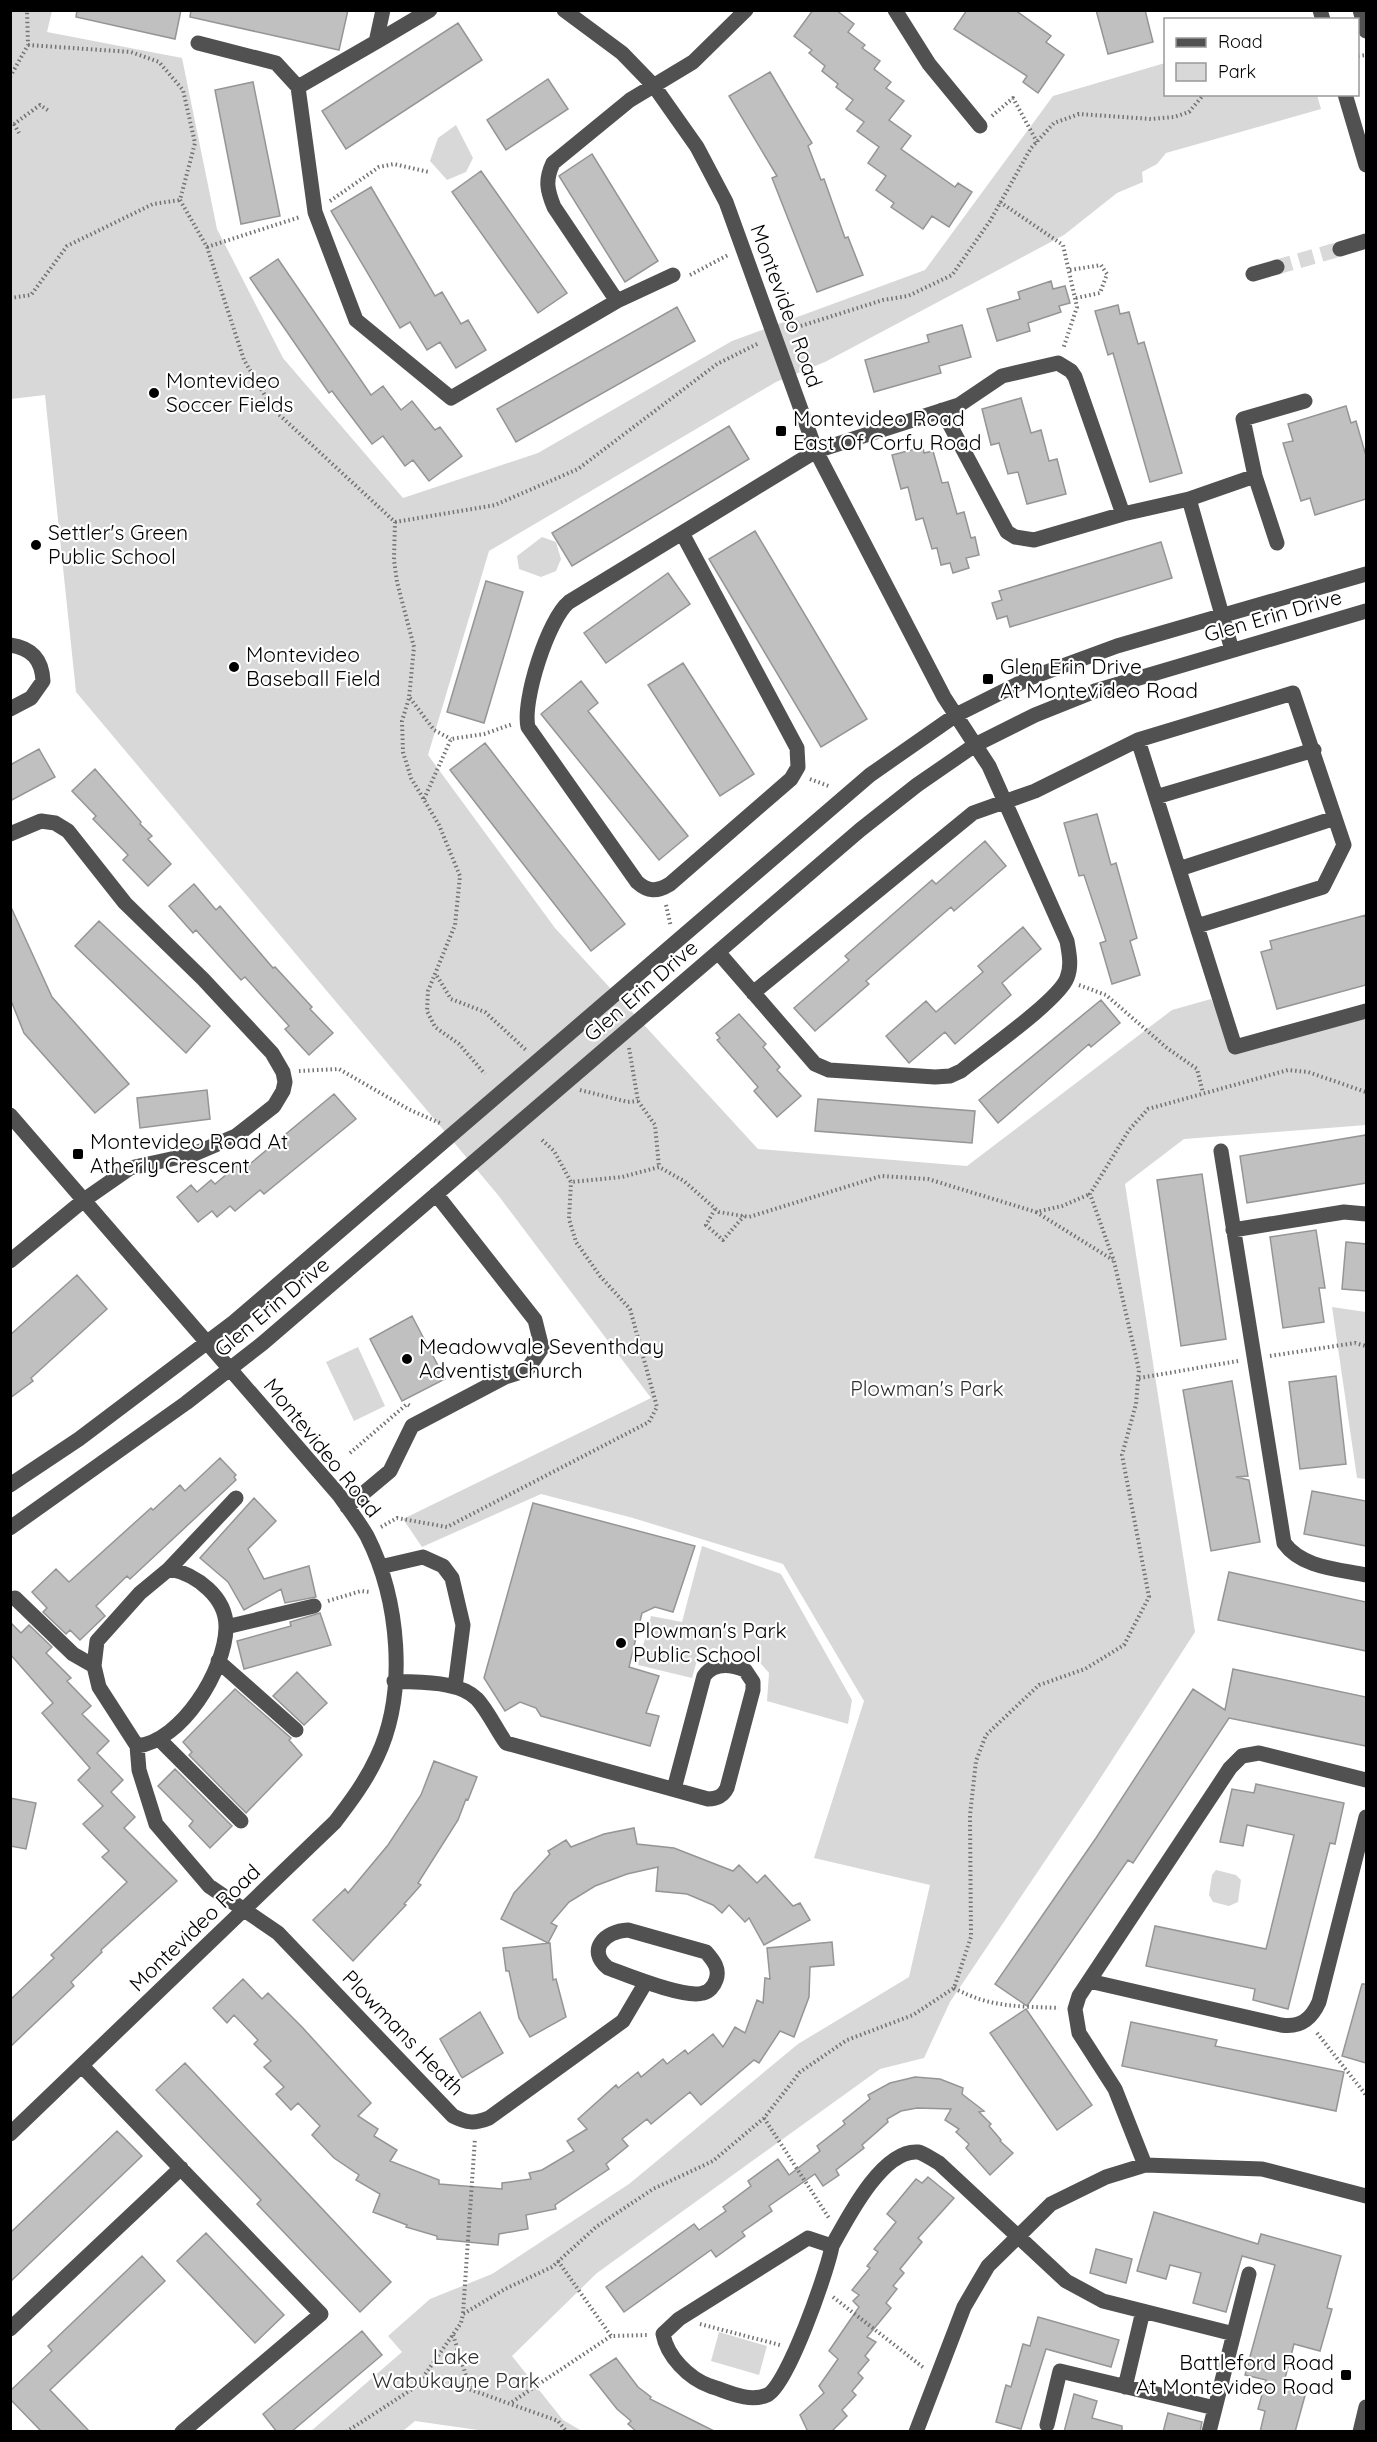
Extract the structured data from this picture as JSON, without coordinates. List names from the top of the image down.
{
  "streets": {
    "street": ["Montevideo Road", "Glen Erin Drive", "Plowmans Heath"]
  },
  "crossings": [
    ["Montevideo Road", "Glen Erin Drive"],
    ["Montevideo Road", "Plowmans Heath"]
  ],
  "parks": ["Plowman's Park", "Lake Wabukayne Park"],
  "places": {
    "other": [
      "Montevideo Soccer Fields",
      "Settler's Green Public School",
      "Montevideo Baseball Field",
      "Meadowvale Seventhday Adventist Church",
      "Plowman's Park Public School"
    ],
    "transit": [
      "Montevideo Road East Of Corfu Road",
      "Glen Erin Drive At Montevideo Road",
      "Montevideo Road At Atherly Crescent",
      "Battleford Road At Montevideo Road"
    ]
  },
  "legend": ["Road", "Park"]
}
